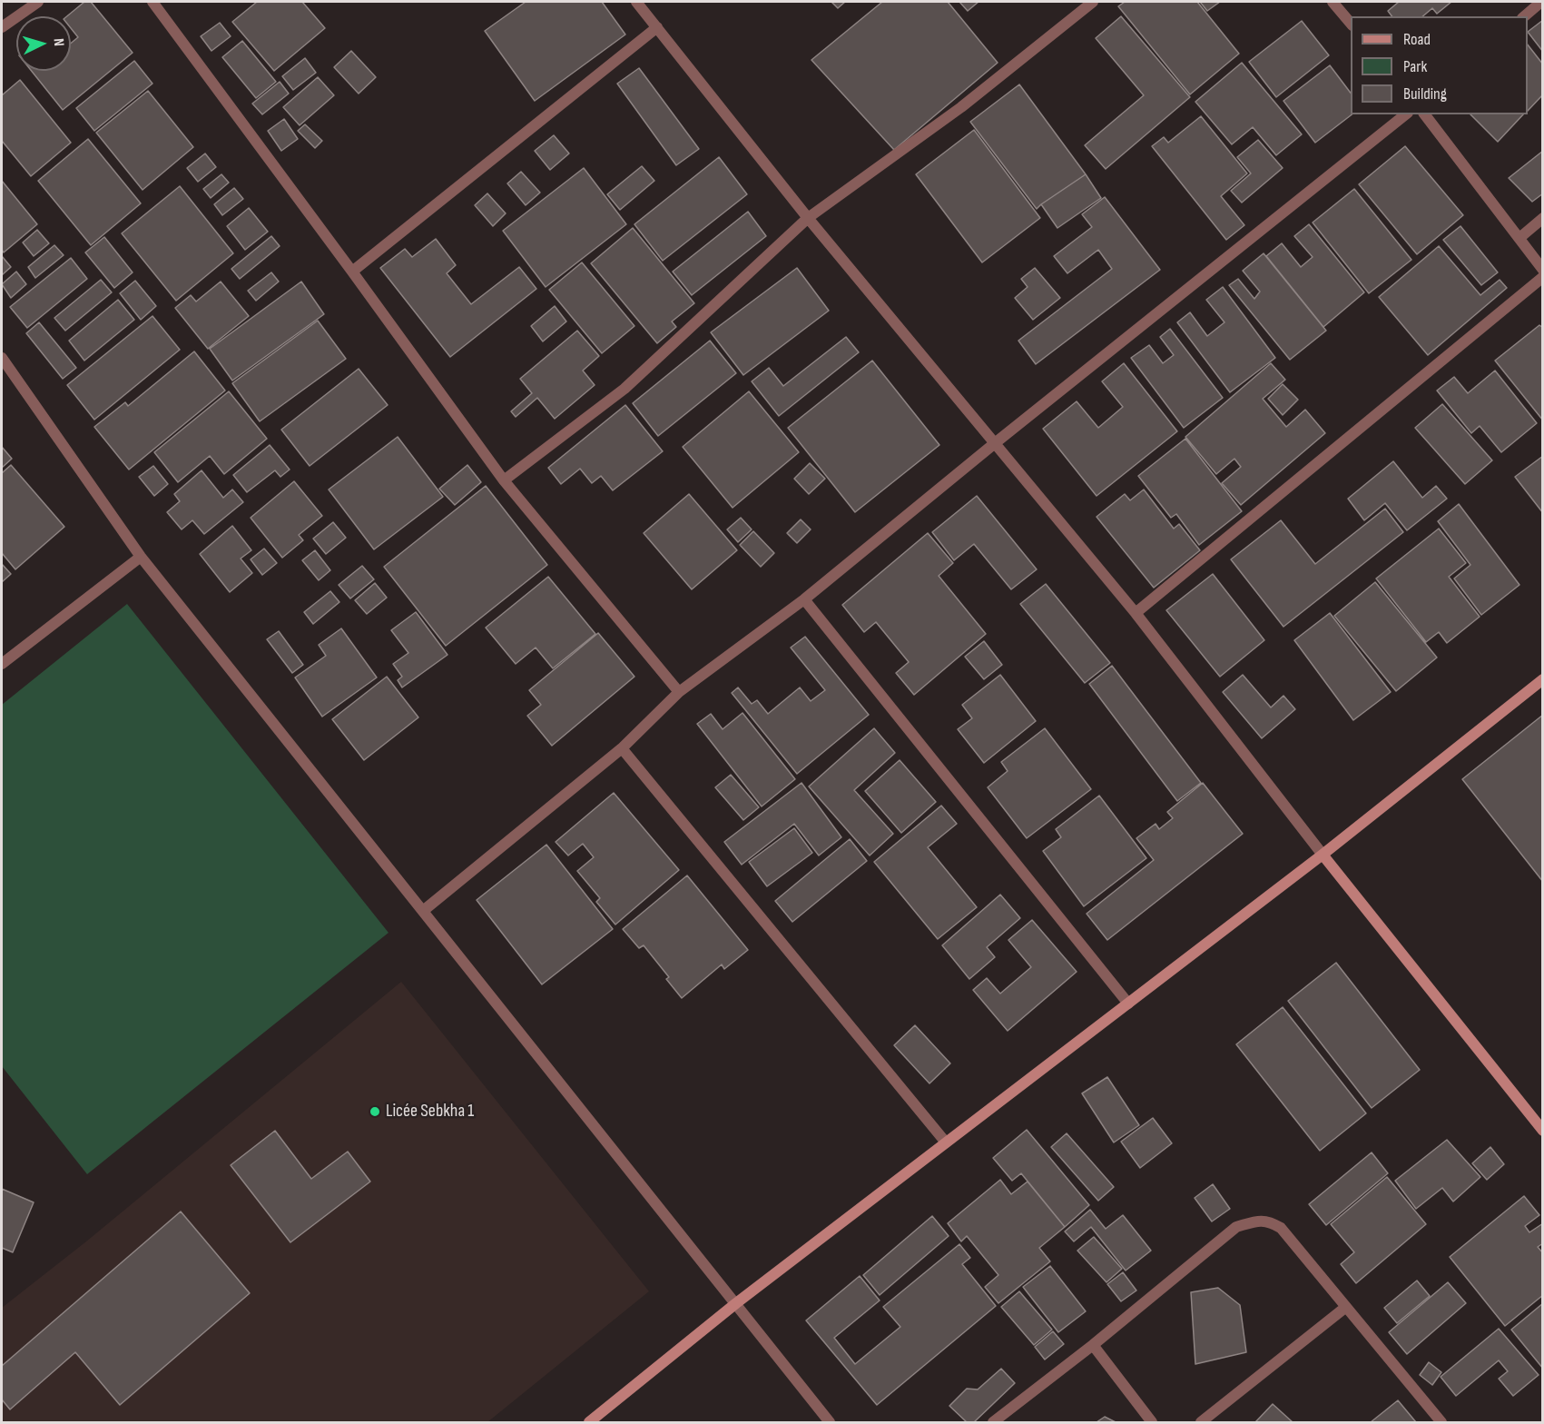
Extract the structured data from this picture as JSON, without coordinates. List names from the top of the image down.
{
  "places": ["Licée Sebkha 1"],
  "legend": ["Road", "Park", "Building"],
  "north": "right"
}
